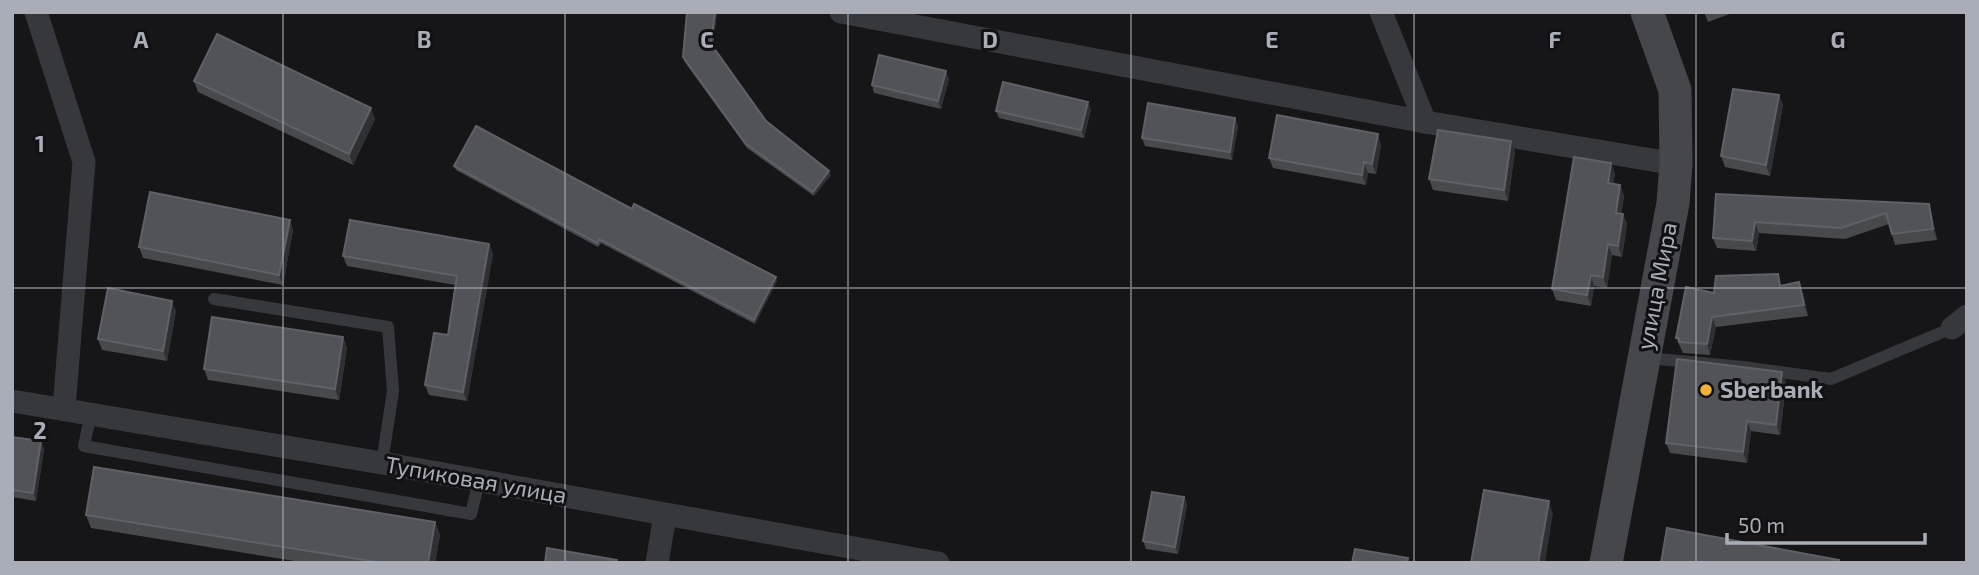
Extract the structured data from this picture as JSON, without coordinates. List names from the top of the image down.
{
  "streets": {
    "main road": ["улица Мира"],
    "street": ["Тупиковая улица"]
  },
  "places": ["Sberbank"],
  "scale_bar": "50 m",
  "grid": {
    "columns": [
      "A",
      "B",
      "C",
      "D",
      "E",
      "F",
      "G"
    ],
    "rows": ["1", "2"]
  }
}
